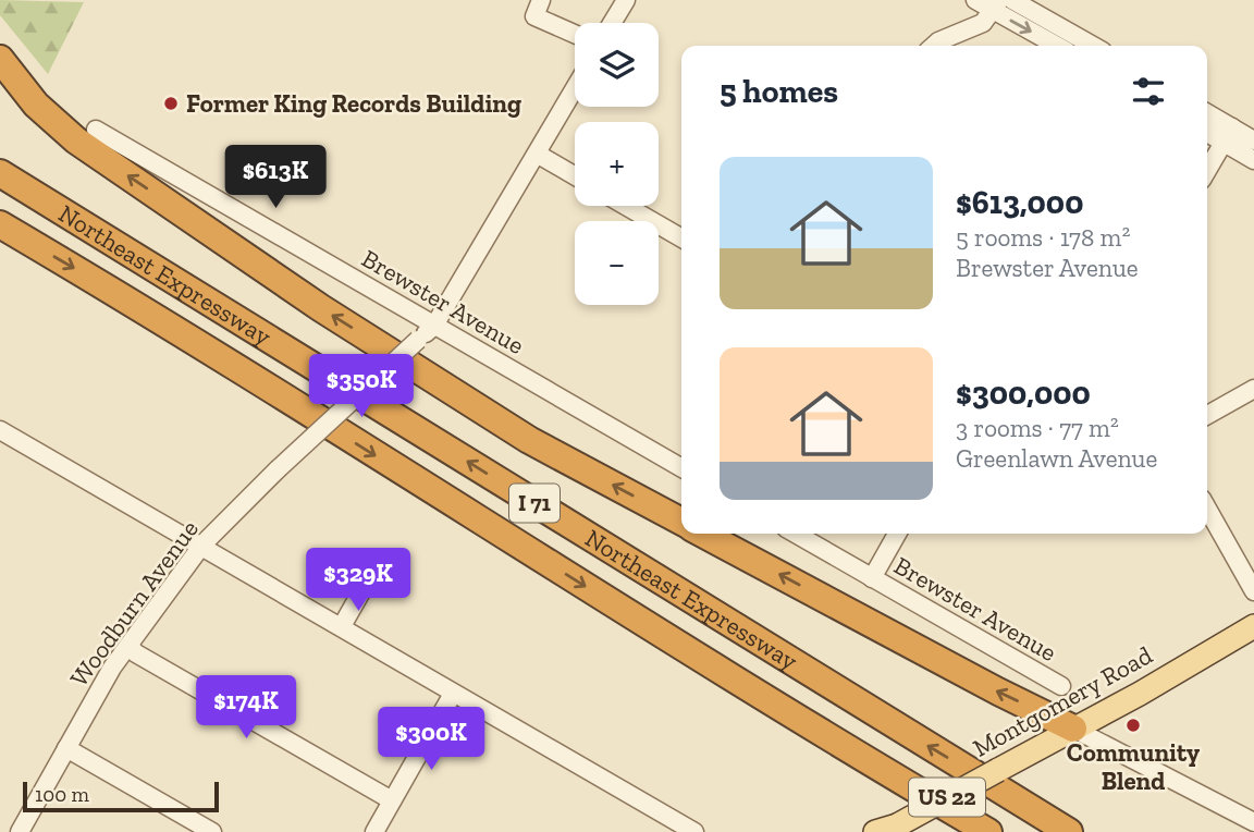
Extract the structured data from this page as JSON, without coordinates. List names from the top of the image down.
{
  "streets": {
    "highway": ["Northeast Expressway", "I 71"],
    "main road": ["Montgomery Road", "US 22"],
    "street": ["Brewster Avenue", "Woodburn Avenue"]
  },
  "crossings": [
    ["Brewster Avenue", "Woodburn Avenue"]
  ],
  "places": ["Former King Records Building", "Community Blend"],
  "scale_bar": "100 m",
  "page": {
    "map_buttons": ["+", "−"],
    "heading": "5 homes",
    "list": [
      {
        "name": "$613,000",
        "note": "5 rooms · 178 m² · Brewster Avenue"
      },
      {
        "name": "$300,000",
        "note": "3 rooms · 77 m² · Greenlawn Avenue"
      }
    ],
    "price": [
      "$613K",
      "$350K",
      "$329K",
      "$174K",
      "$300K"
    ],
    "scale": "100 m"
  }
}
